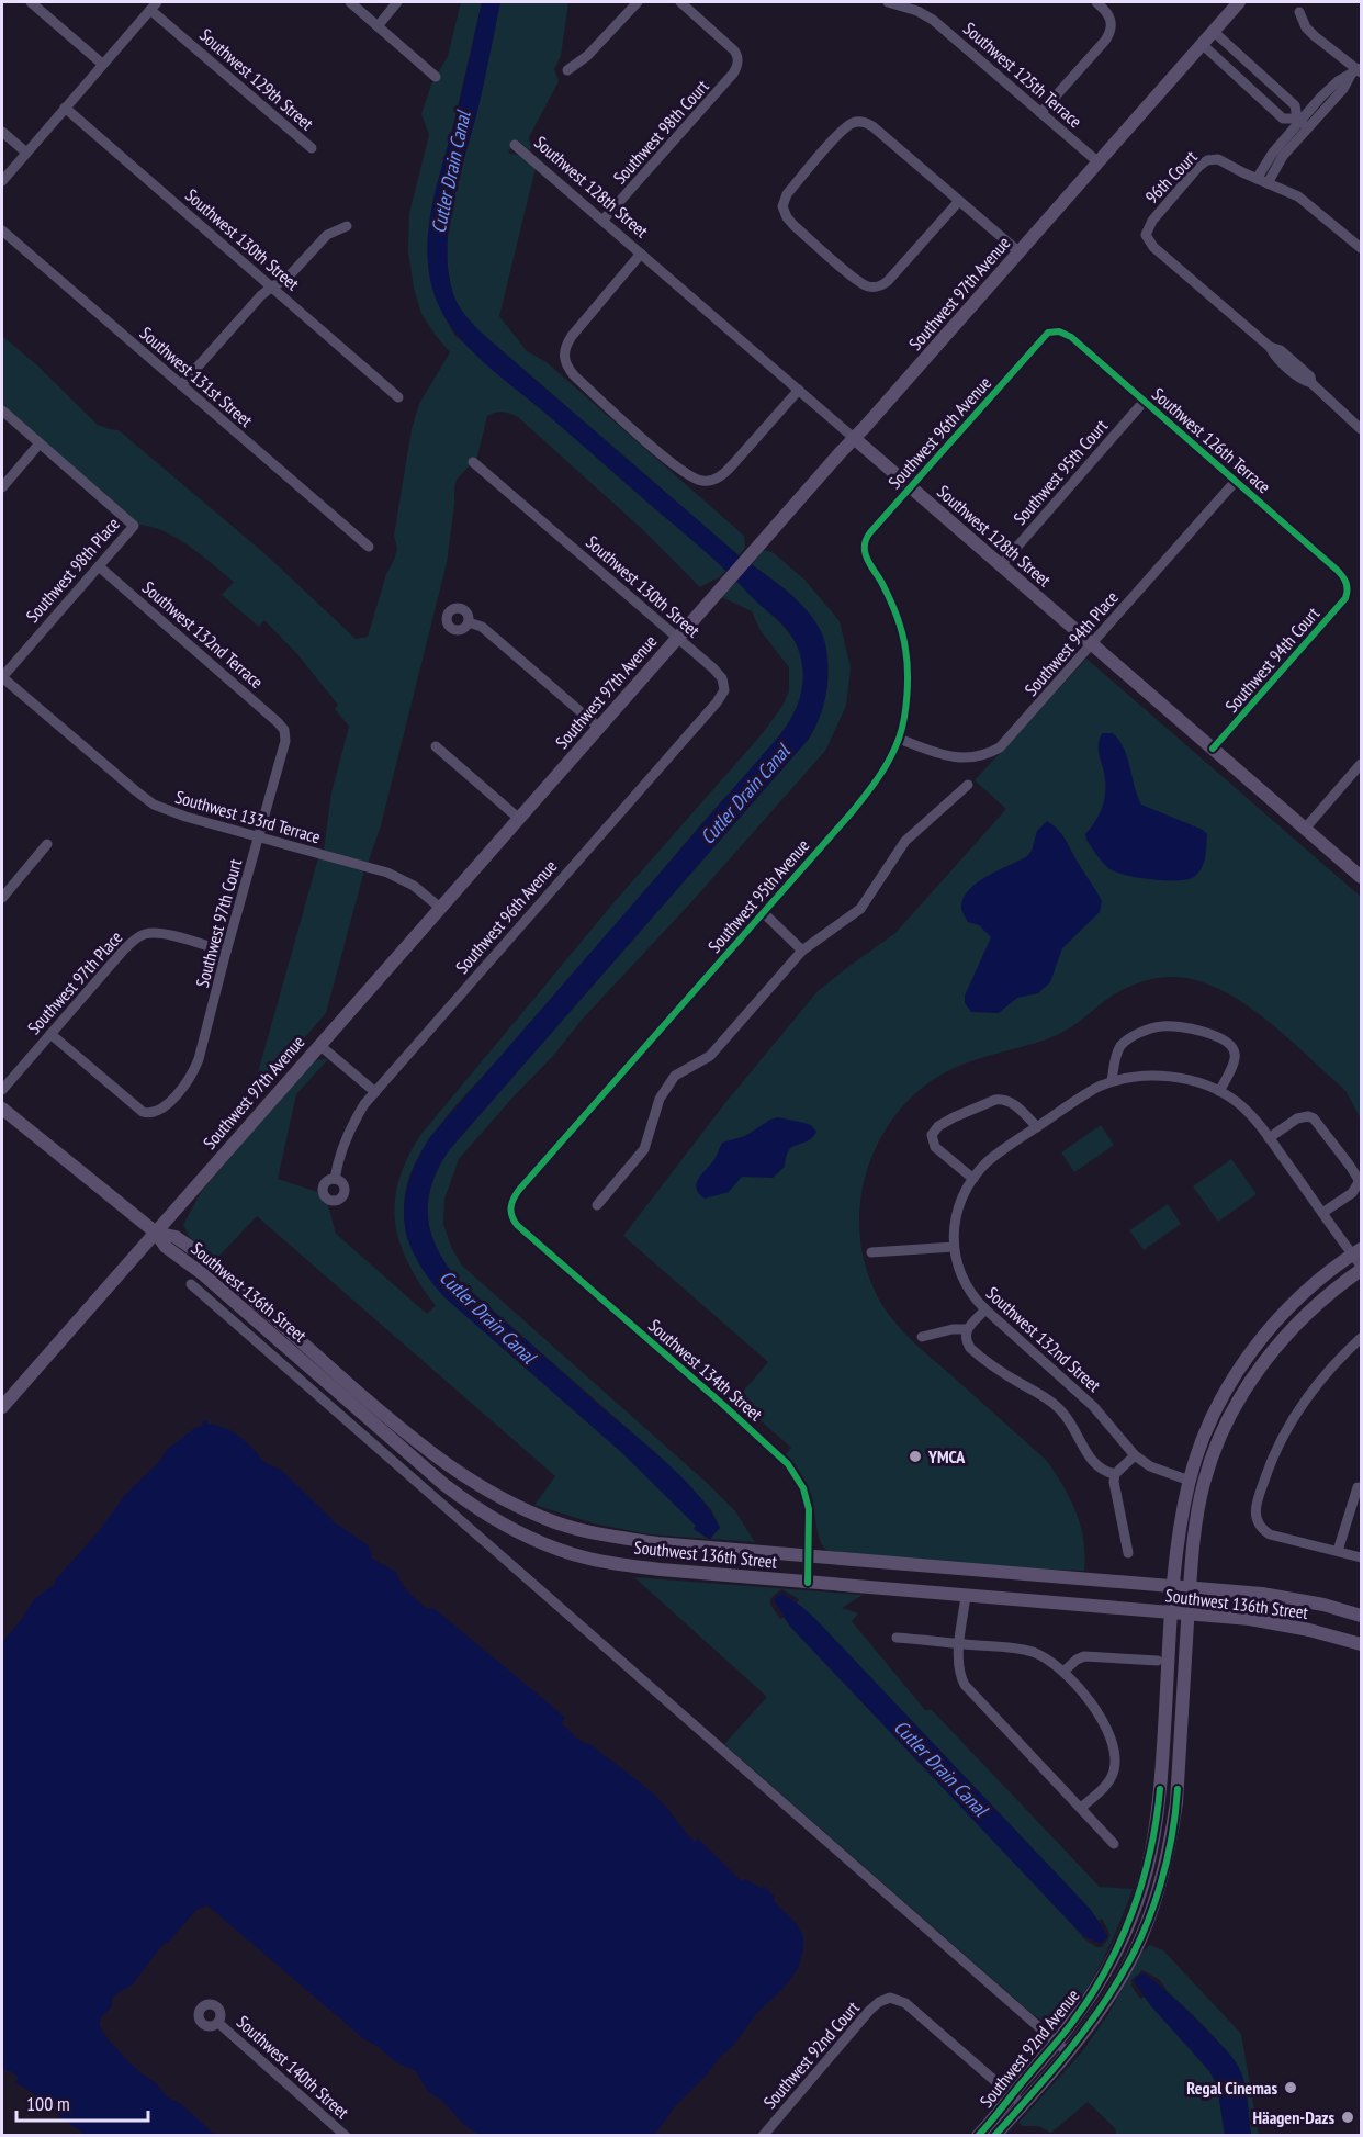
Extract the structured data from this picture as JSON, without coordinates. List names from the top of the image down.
{
  "streets": {
    "street": [
      "Southwest 125th Terrace",
      "Southwest 129th Street",
      "Southwest 98th Court",
      "96th Court",
      "Southwest 128th Street",
      "Southwest 130th Street",
      "Southwest 97th Avenue",
      "Southwest 131st Street",
      "Southwest 96th Avenue",
      "Southwest 126th Terrace",
      "Southwest 95th Court",
      "Southwest 98th Place",
      "Southwest 132nd Terrace",
      "Southwest 94th Place",
      "Southwest 94th Court",
      "Southwest 133rd Terrace",
      "Southwest 95th Avenue",
      "Southwest 97th Court",
      "Southwest 97th Place",
      "Southwest 136th Street",
      "Southwest 132nd Street",
      "Southwest 134th Street",
      "Southwest 92nd Avenue",
      "Southwest 92nd Court",
      "Southwest 140th Street"
    ]
  },
  "crossings": [
    ["Southwest 125th Terrace", "Southwest 97th Avenue"],
    ["Southwest 98th Court", "Southwest 128th Street"],
    ["Southwest 128th Street", "Southwest 97th Avenue"],
    ["Southwest 128th Street", "Southwest 96th Avenue"],
    ["Southwest 128th Street", "Southwest 95th Court"],
    ["Southwest 128th Street", "Southwest 94th Place"],
    ["Southwest 128th Street", "Southwest 94th Court"],
    ["Southwest 130th Street", "Southwest 97th Avenue"],
    ["Southwest 130th Street", "Southwest 96th Avenue"],
    ["Southwest 97th Avenue", "Southwest 133rd Terrace"],
    ["Southwest 97th Avenue", "Southwest 136th Street"],
    ["Southwest 96th Avenue", "Southwest 126th Terrace"],
    ["Southwest 96th Avenue", "Southwest 95th Avenue"],
    ["Southwest 126th Terrace", "Southwest 95th Court"],
    ["Southwest 126th Terrace", "Southwest 94th Place"],
    ["Southwest 126th Terrace", "Southwest 94th Court"],
    ["Southwest 98th Place", "Southwest 132nd Terrace"],
    ["Southwest 98th Place", "Southwest 133rd Terrace"],
    ["Southwest 132nd Terrace", "Southwest 97th Court"],
    ["Southwest 94th Place", "Southwest 95th Avenue"],
    ["Southwest 133rd Terrace", "Southwest 97th Court"],
    ["Southwest 95th Avenue", "Southwest 134th Street"],
    ["Southwest 97th Court", "Southwest 97th Place"],
    ["Southwest 136th Street", "Southwest 134th Street"],
    ["Southwest 136th Street", "Southwest 92nd Avenue"],
    ["Southwest 132nd Street", "Southwest 92nd Avenue"],
    ["Southwest 92nd Avenue", "Southwest 92nd Court"]
  ],
  "water": ["Cutler Drain Canal"],
  "places": ["YMCA", "Regal Cinemas", "Häagen-Dazs"],
  "scale_bar": "100 m"
}
